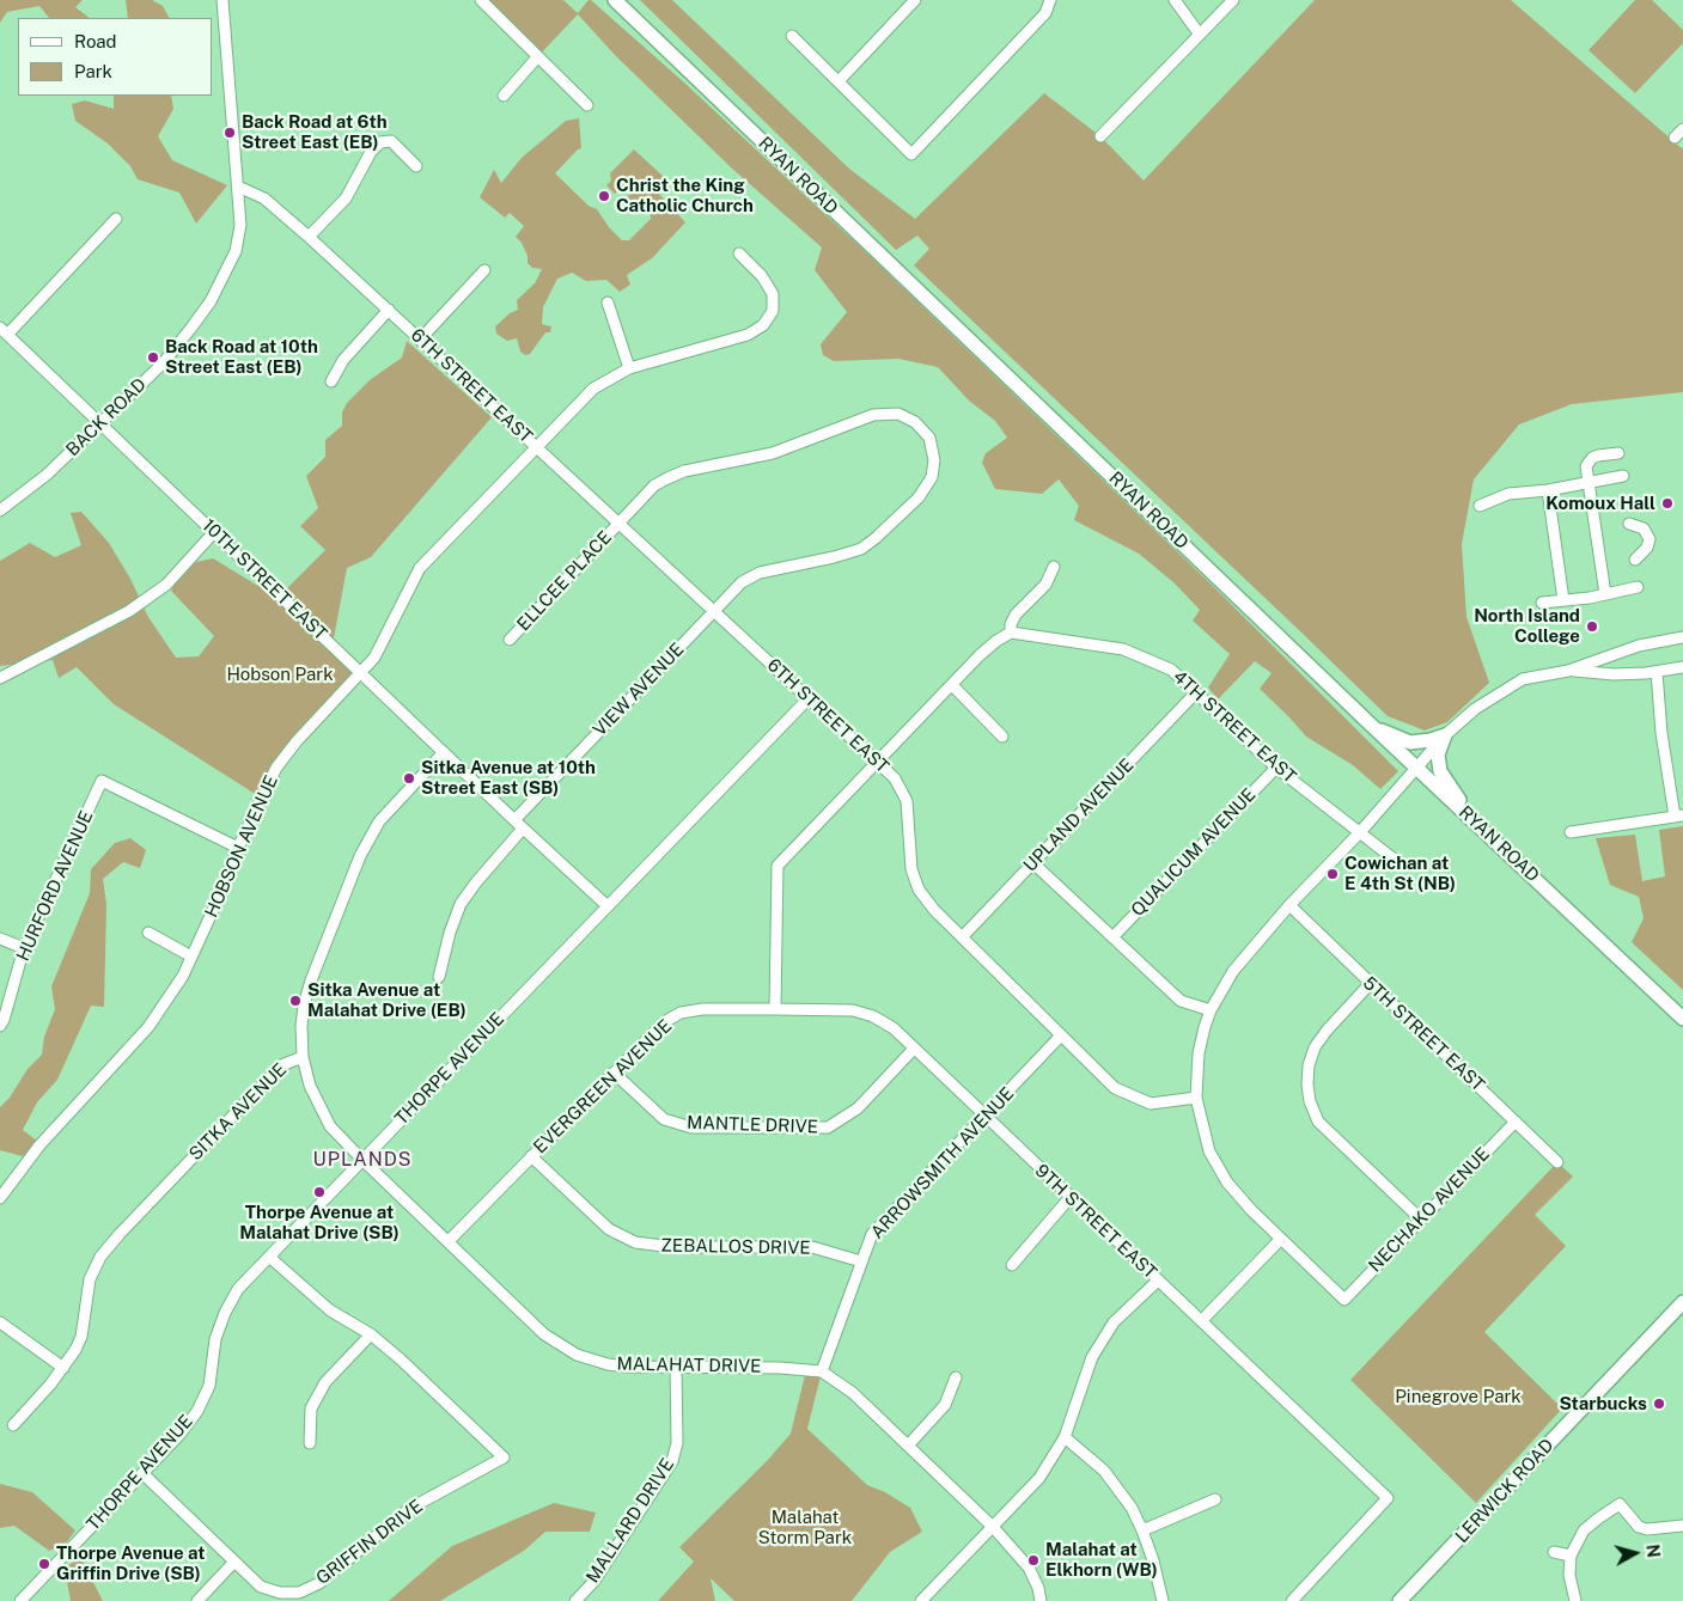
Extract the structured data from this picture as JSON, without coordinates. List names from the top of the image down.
{
  "streets": {
    "main road": ["RYAN ROAD", "LERWICK ROAD"],
    "street": [
      "6TH STREET EAST",
      "BACK ROAD",
      "10TH STREET EAST",
      "ELLCEE PLACE",
      "VIEW AVENUE",
      "4TH STREET EAST",
      "UPLAND AVENUE",
      "HOBSON AVENUE",
      "QUALICUM AVENUE",
      "HURFORD AVENUE",
      "5TH STREET EAST",
      "THORPE AVENUE",
      "EVERGREEN AVENUE",
      "SITKA AVENUE",
      "MANTLE DRIVE",
      "ARROWSMITH AVENUE",
      "NECHAKO AVENUE",
      "9TH STREET EAST",
      "ZEBALLOS DRIVE",
      "MALAHAT DRIVE",
      "MALLARD DRIVE",
      "GRIFFIN DRIVE"
    ]
  },
  "crossings": [
    ["6TH STREET EAST", "BACK ROAD"],
    ["6TH STREET EAST", "ELLCEE PLACE"],
    ["6TH STREET EAST", "VIEW AVENUE"],
    ["6TH STREET EAST", "UPLAND AVENUE"],
    ["6TH STREET EAST", "HOBSON AVENUE"],
    ["6TH STREET EAST", "THORPE AVENUE"],
    ["6TH STREET EAST", "ARROWSMITH AVENUE"],
    ["BACK ROAD", "10TH STREET EAST"],
    ["10TH STREET EAST", "VIEW AVENUE"],
    ["10TH STREET EAST", "HOBSON AVENUE"],
    ["10TH STREET EAST", "THORPE AVENUE"],
    ["10TH STREET EAST", "SITKA AVENUE"],
    ["ELLCEE PLACE", "VIEW AVENUE"],
    ["4TH STREET EAST", "UPLAND AVENUE"],
    ["4TH STREET EAST", "QUALICUM AVENUE"],
    ["HOBSON AVENUE", "HURFORD AVENUE"],
    ["5TH STREET EAST", "NECHAKO AVENUE"],
    ["THORPE AVENUE", "MALAHAT DRIVE"],
    ["THORPE AVENUE", "GRIFFIN DRIVE"],
    ["EVERGREEN AVENUE", "MANTLE DRIVE"],
    ["EVERGREEN AVENUE", "9TH STREET EAST"],
    ["EVERGREEN AVENUE", "ZEBALLOS DRIVE"],
    ["EVERGREEN AVENUE", "MALAHAT DRIVE"],
    ["SITKA AVENUE", "MALAHAT DRIVE"],
    ["MANTLE DRIVE", "9TH STREET EAST"],
    ["ARROWSMITH AVENUE", "9TH STREET EAST"],
    ["ARROWSMITH AVENUE", "ZEBALLOS DRIVE"],
    ["ARROWSMITH AVENUE", "MALAHAT DRIVE"],
    ["MALAHAT DRIVE", "MALLARD DRIVE"]
  ],
  "districts": ["UPLANDS"],
  "parks": ["Hobson Park", "Pinegrove Park", "Malahat Storm Park"],
  "places": [
    "Back Road at 6th Street East (EB)",
    "Christ the King Catholic Church",
    "Back Road at 10th Street East (EB)",
    "Komoux Hall",
    "North Island College",
    "Sitka Avenue at 10th Street East (SB)",
    "Cowichan at E 4th St (NB)",
    "Sitka Avenue at Malahat Drive (EB)",
    "Thorpe Avenue at Malahat Drive (SB)",
    "Starbucks",
    "Malahat at Elkhorn (WB)",
    "Thorpe Avenue at Griffin Drive (SB)"
  ],
  "legend": ["Road", "Park"],
  "north": "right"
}
